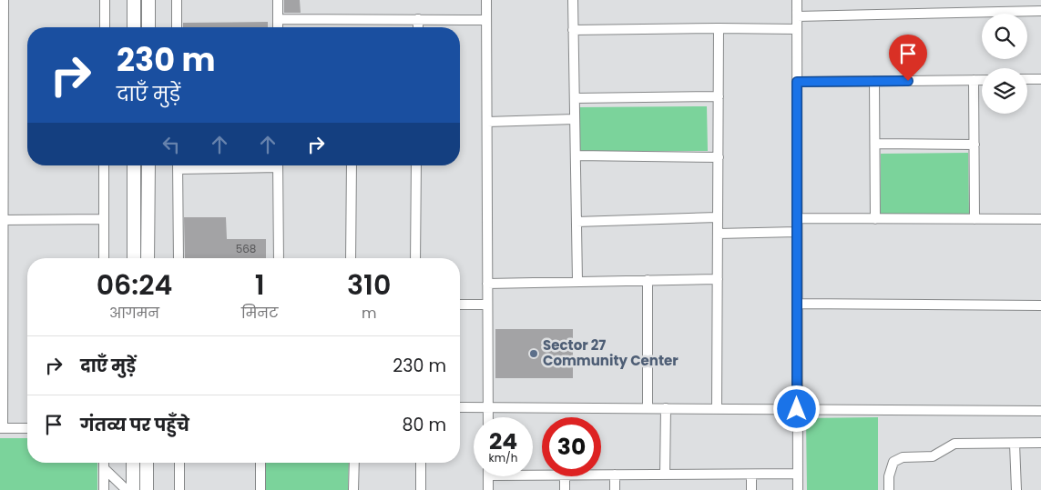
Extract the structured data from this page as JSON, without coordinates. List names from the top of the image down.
{
  "places": ["Sector 27 Community Center"],
  "house_numbers": ["568"],
  "page": {
    "turn": ["230 m", "दाएँ मुड़ें"],
    "eta": [
      "06:24",
      "आगमन",
      "1",
      "मिनट",
      "310",
      "m"
    ],
    "list": [
      {
        "name": "दाएँ मुड़ें",
        "value": "230 m"
      },
      {
        "name": "गंतव्य पर पहुँचे",
        "value": "80 m"
      }
    ],
    "speed": "24 km/h",
    "limit": "30"
  }
}
